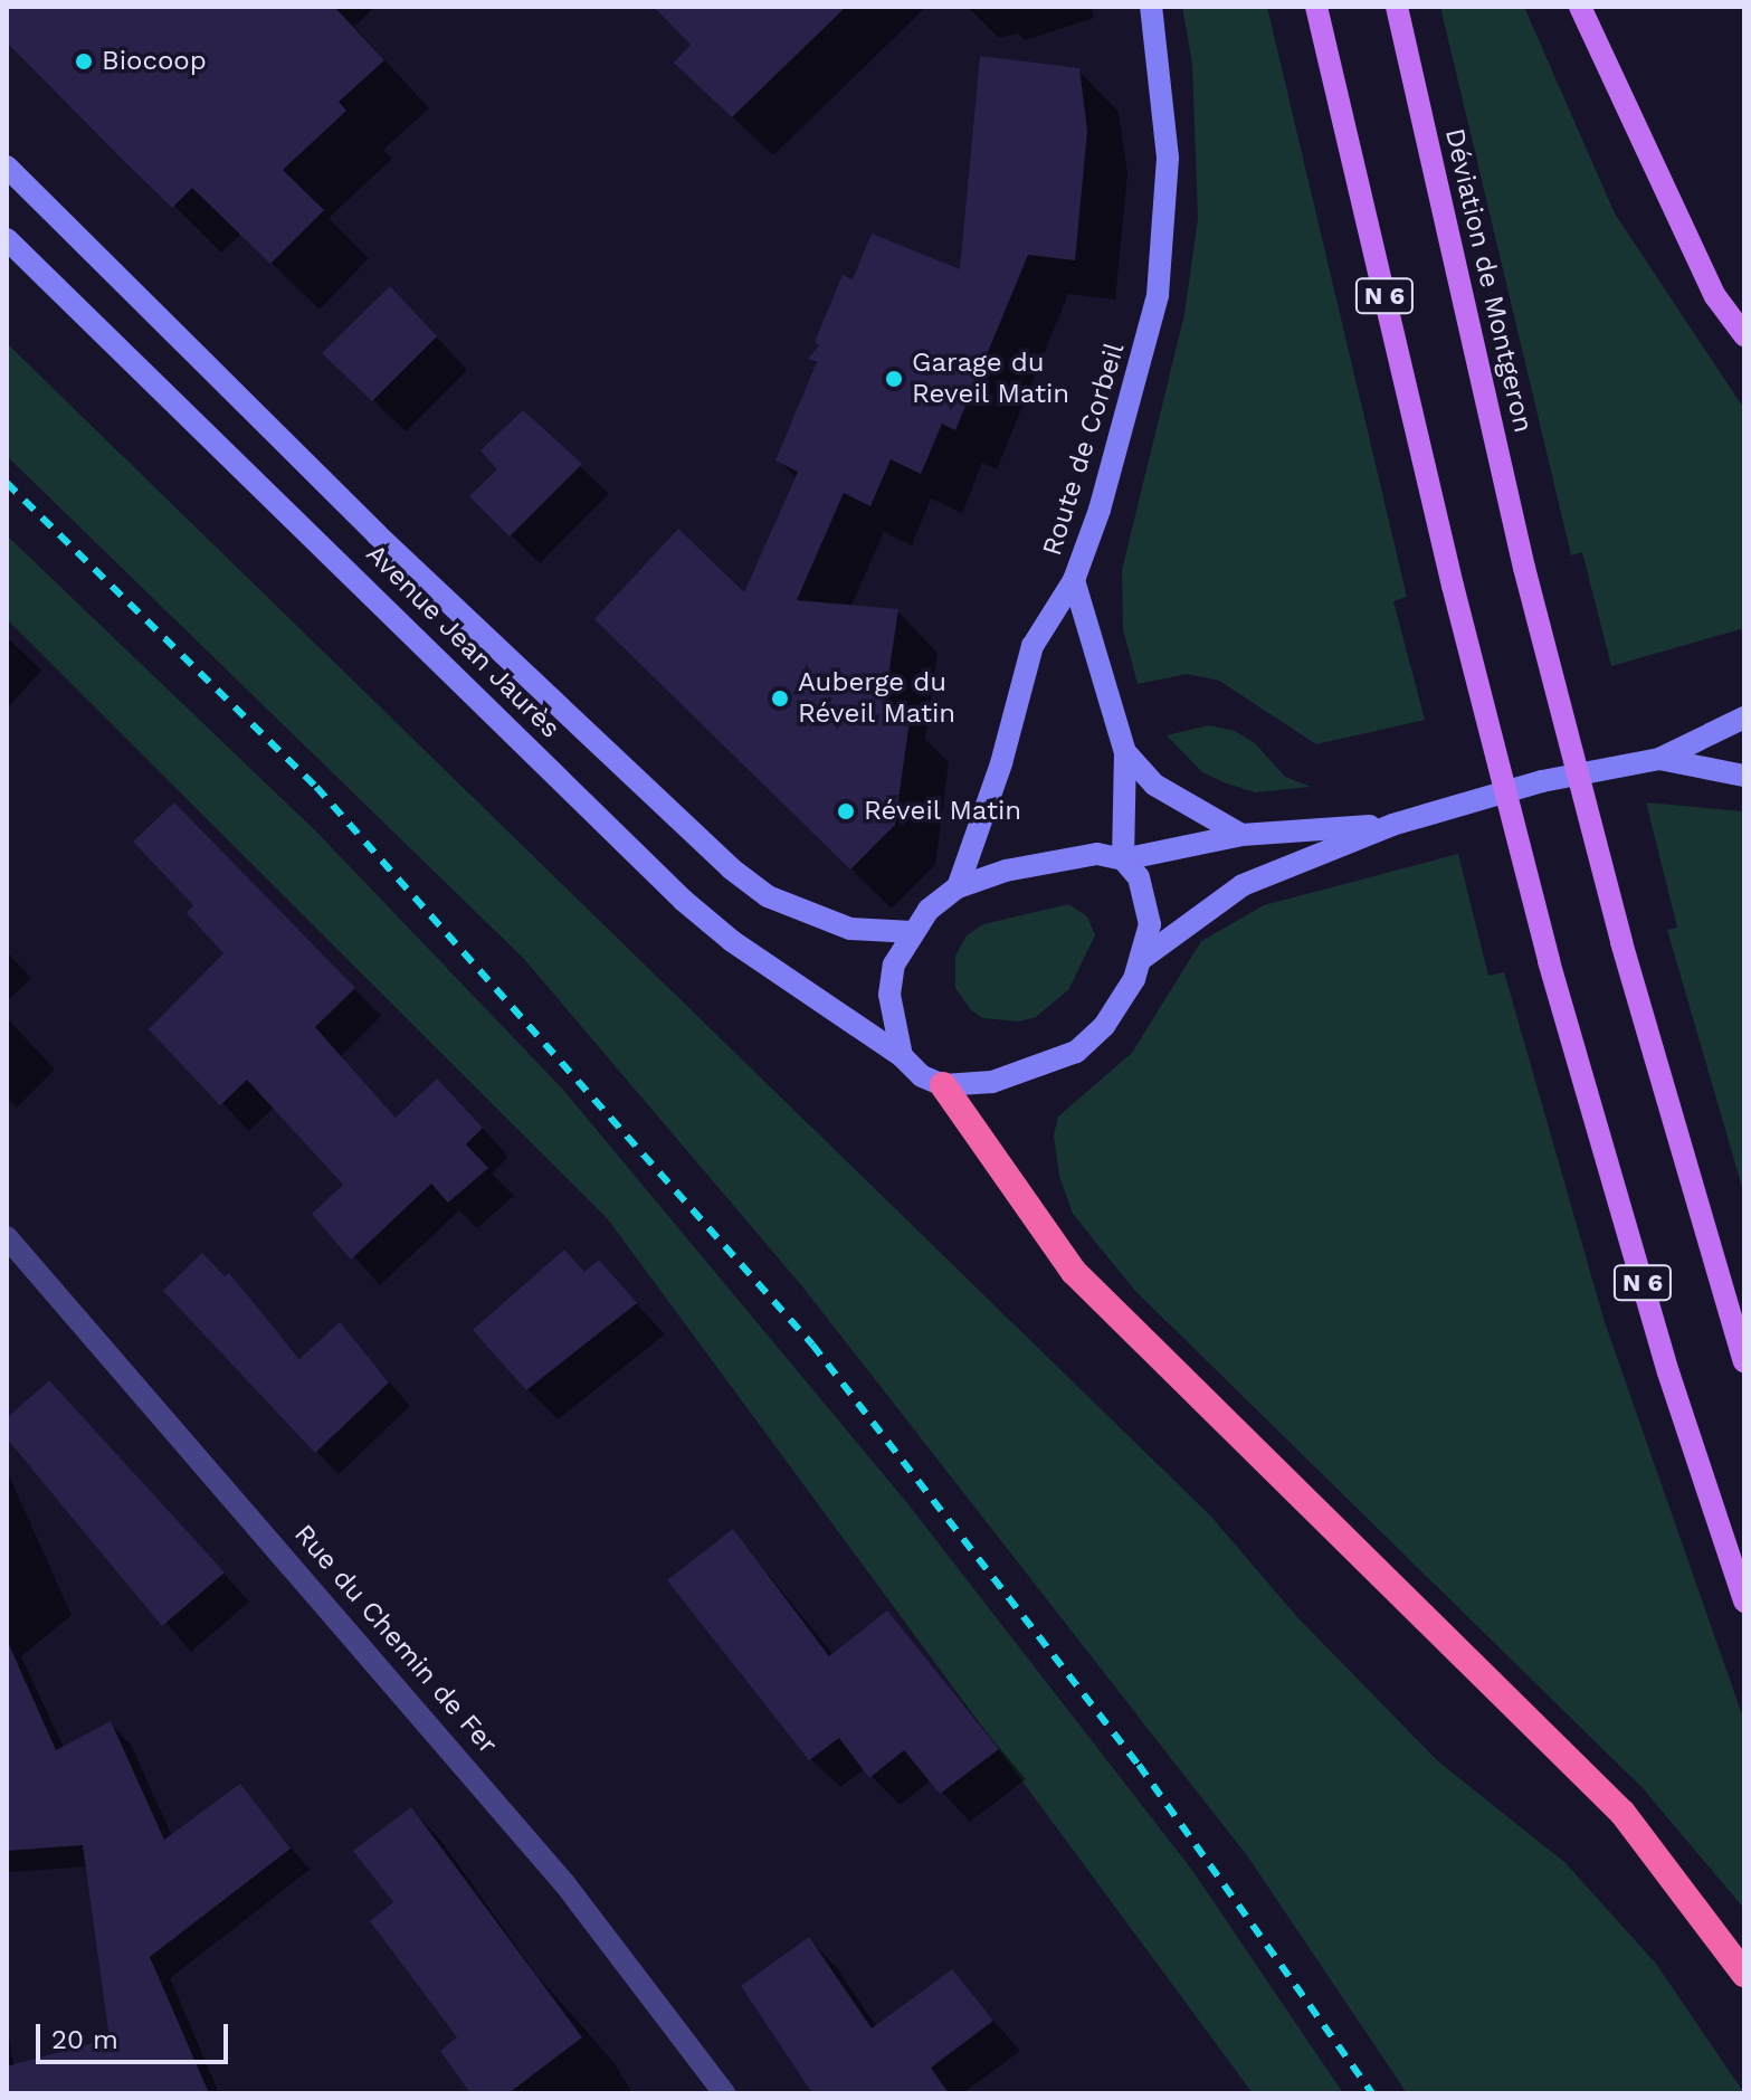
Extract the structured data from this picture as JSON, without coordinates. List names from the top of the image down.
{
  "streets": {
    "main road": [
      "Déviation de Montgeron",
      "N 6",
      "Route de Corbeil",
      "Avenue Jean Jaurès"
    ],
    "street": ["Rue du Chemin de Fer"]
  },
  "crossings": [
    ["Route de Corbeil", "Avenue Jean Jaurès"]
  ],
  "places": [
    "Biocoop",
    "Garage du Reveil Matin",
    "Auberge du Réveil Matin",
    "Réveil Matin"
  ],
  "scale_bar": "20 m"
}
